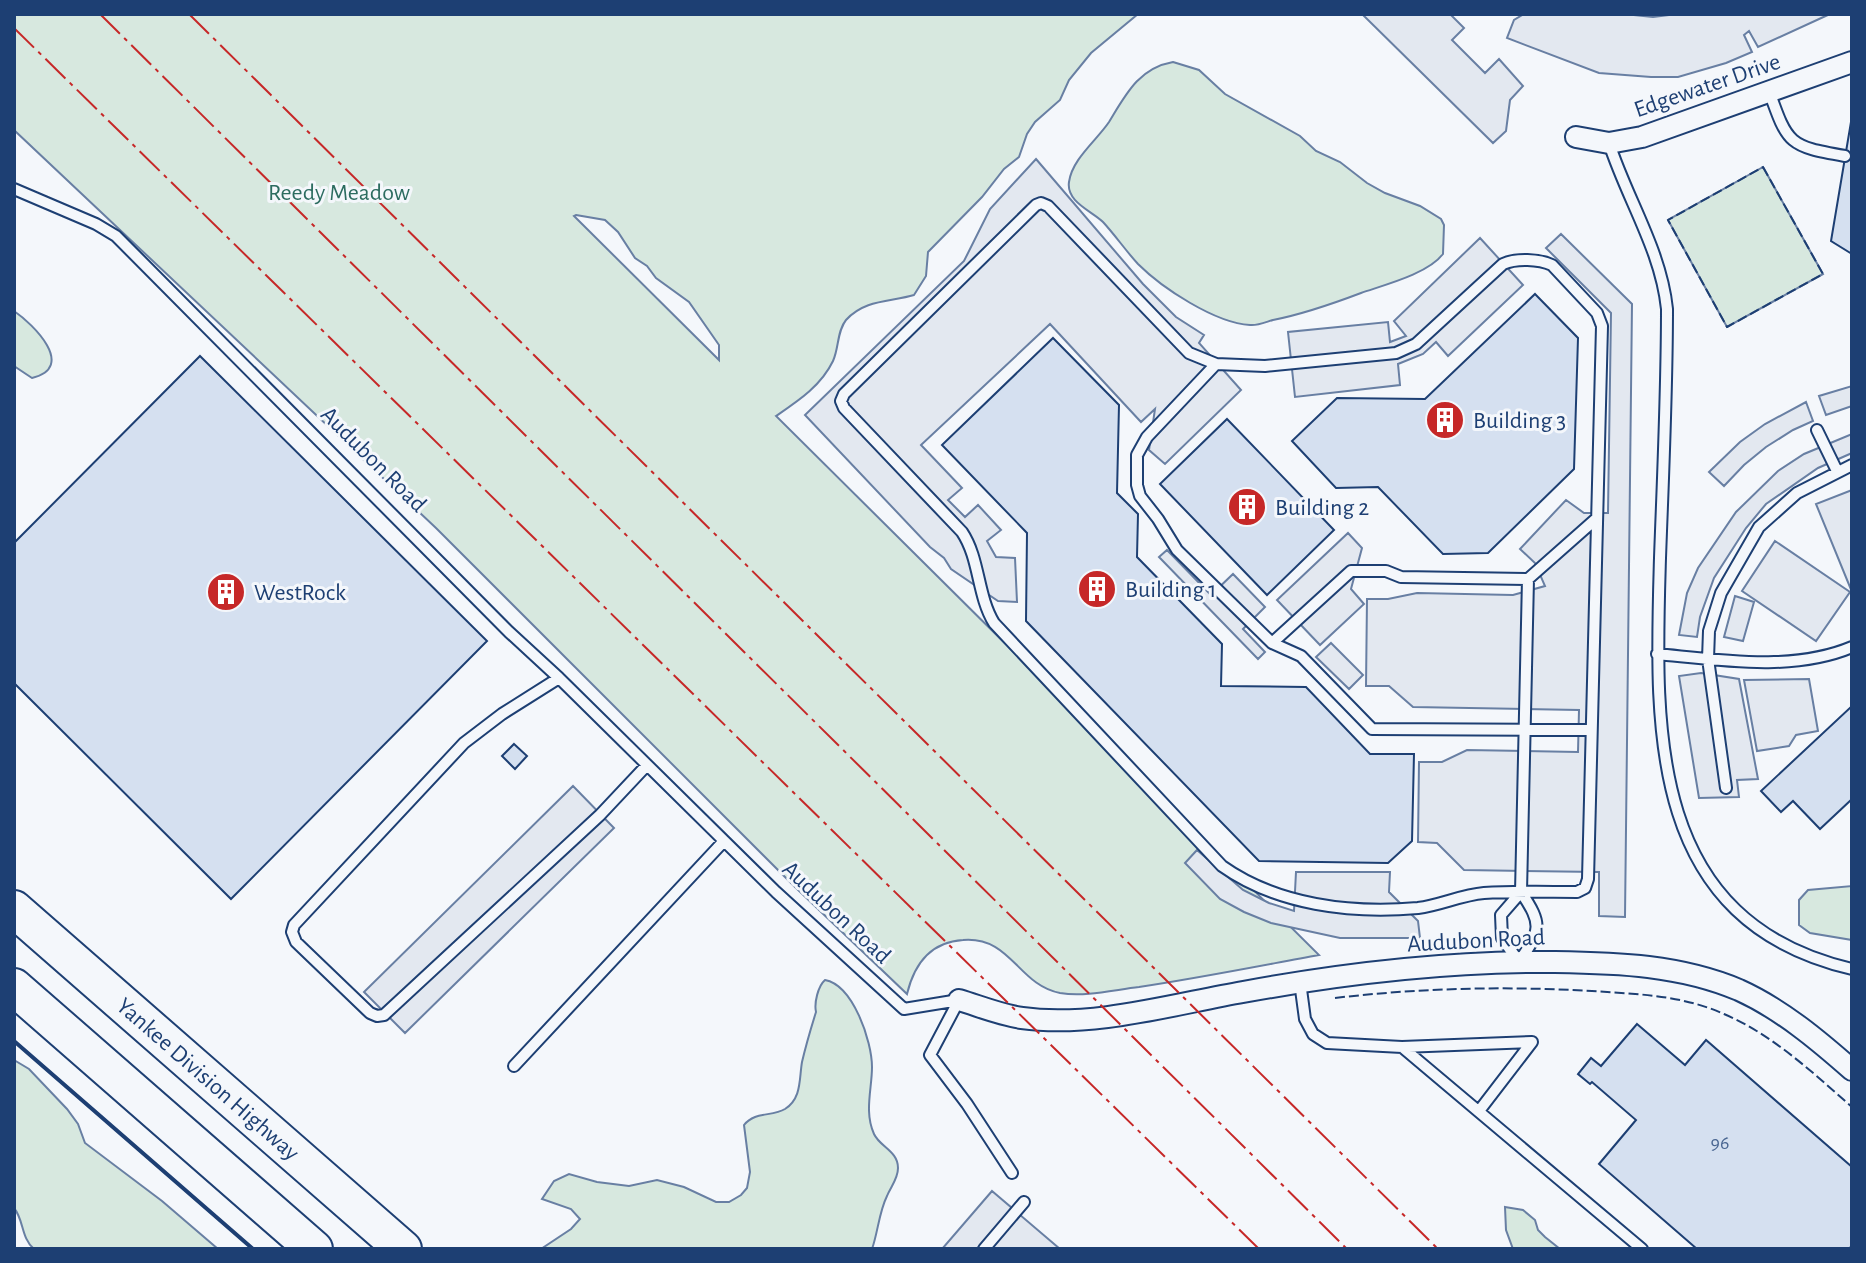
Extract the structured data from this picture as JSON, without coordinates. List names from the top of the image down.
{
  "streets": {
    "highway": ["Yankee Division Highway"],
    "street": ["Edgewater Drive", "Audubon Road"]
  },
  "parks": ["Reedy Meadow"],
  "places": {
    "building": [
      "Building 3",
      "Building 2",
      "Building 1",
      "WestRock"
    ]
  },
  "house_numbers": ["96"]
}
